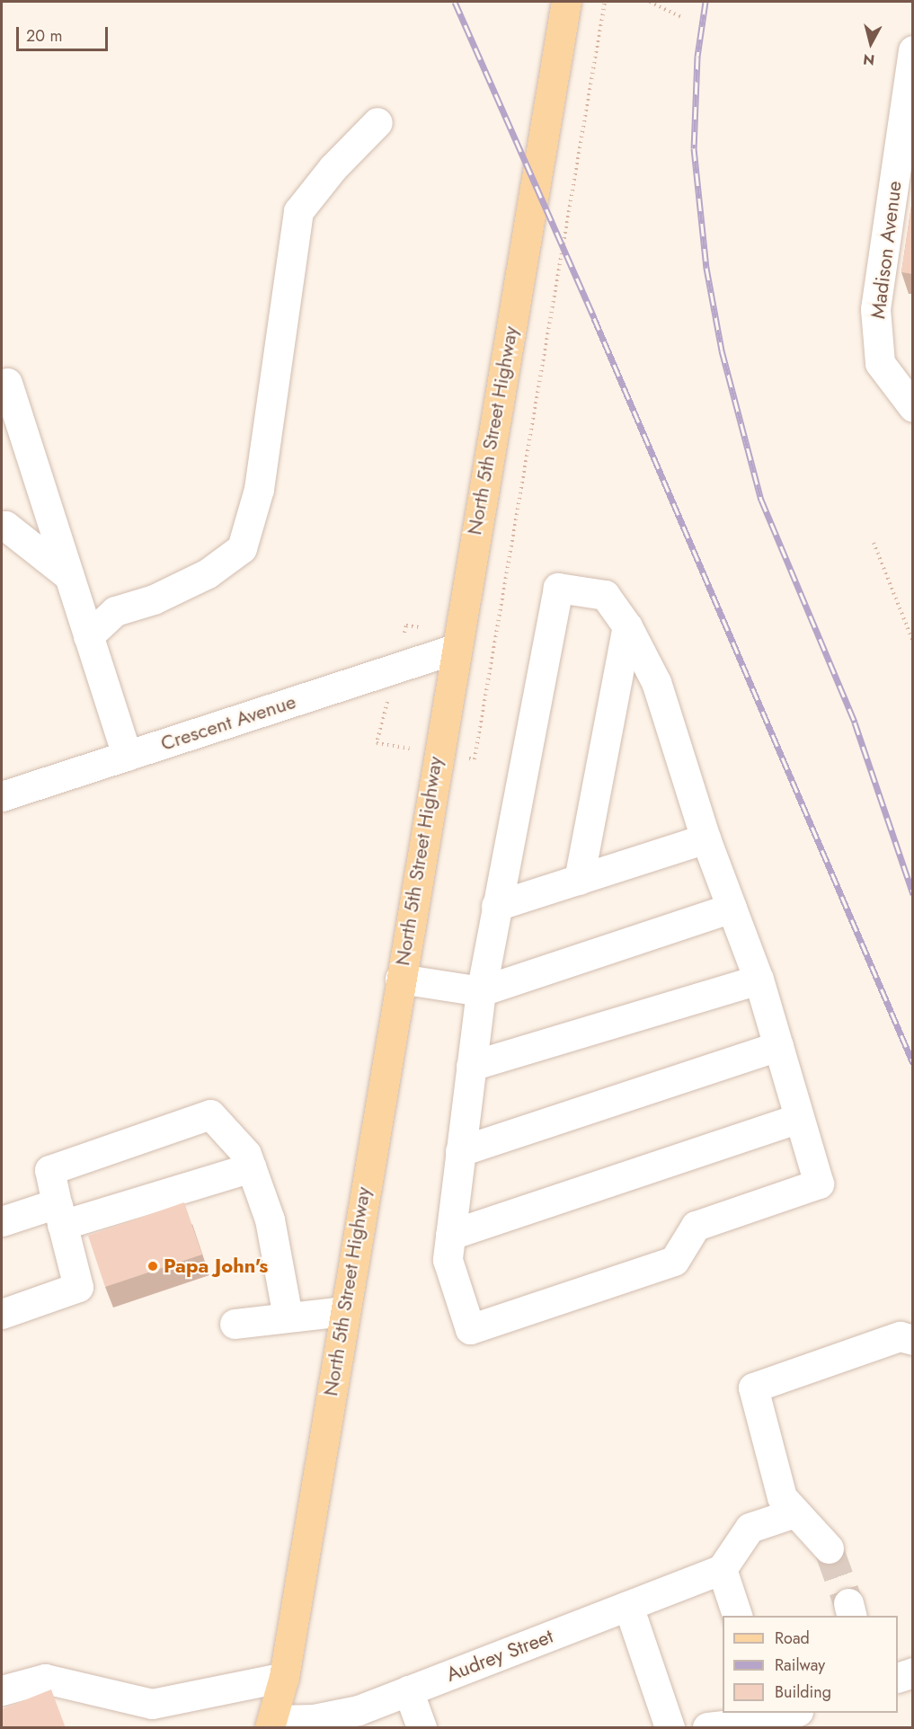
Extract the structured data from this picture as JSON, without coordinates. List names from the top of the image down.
{
  "streets": {
    "main road": ["North 5th Street Highway"],
    "street": ["Madison Avenue", "Crescent Avenue", "Audrey Street"]
  },
  "crossings": [
    ["North 5th Street Highway", "Crescent Avenue"],
    ["North 5th Street Highway", "Audrey Street"]
  ],
  "places": ["Papa John's"],
  "legend": ["Road", "Railway", "Building"],
  "scale_bar": "20 m",
  "north": "bottom"
}
